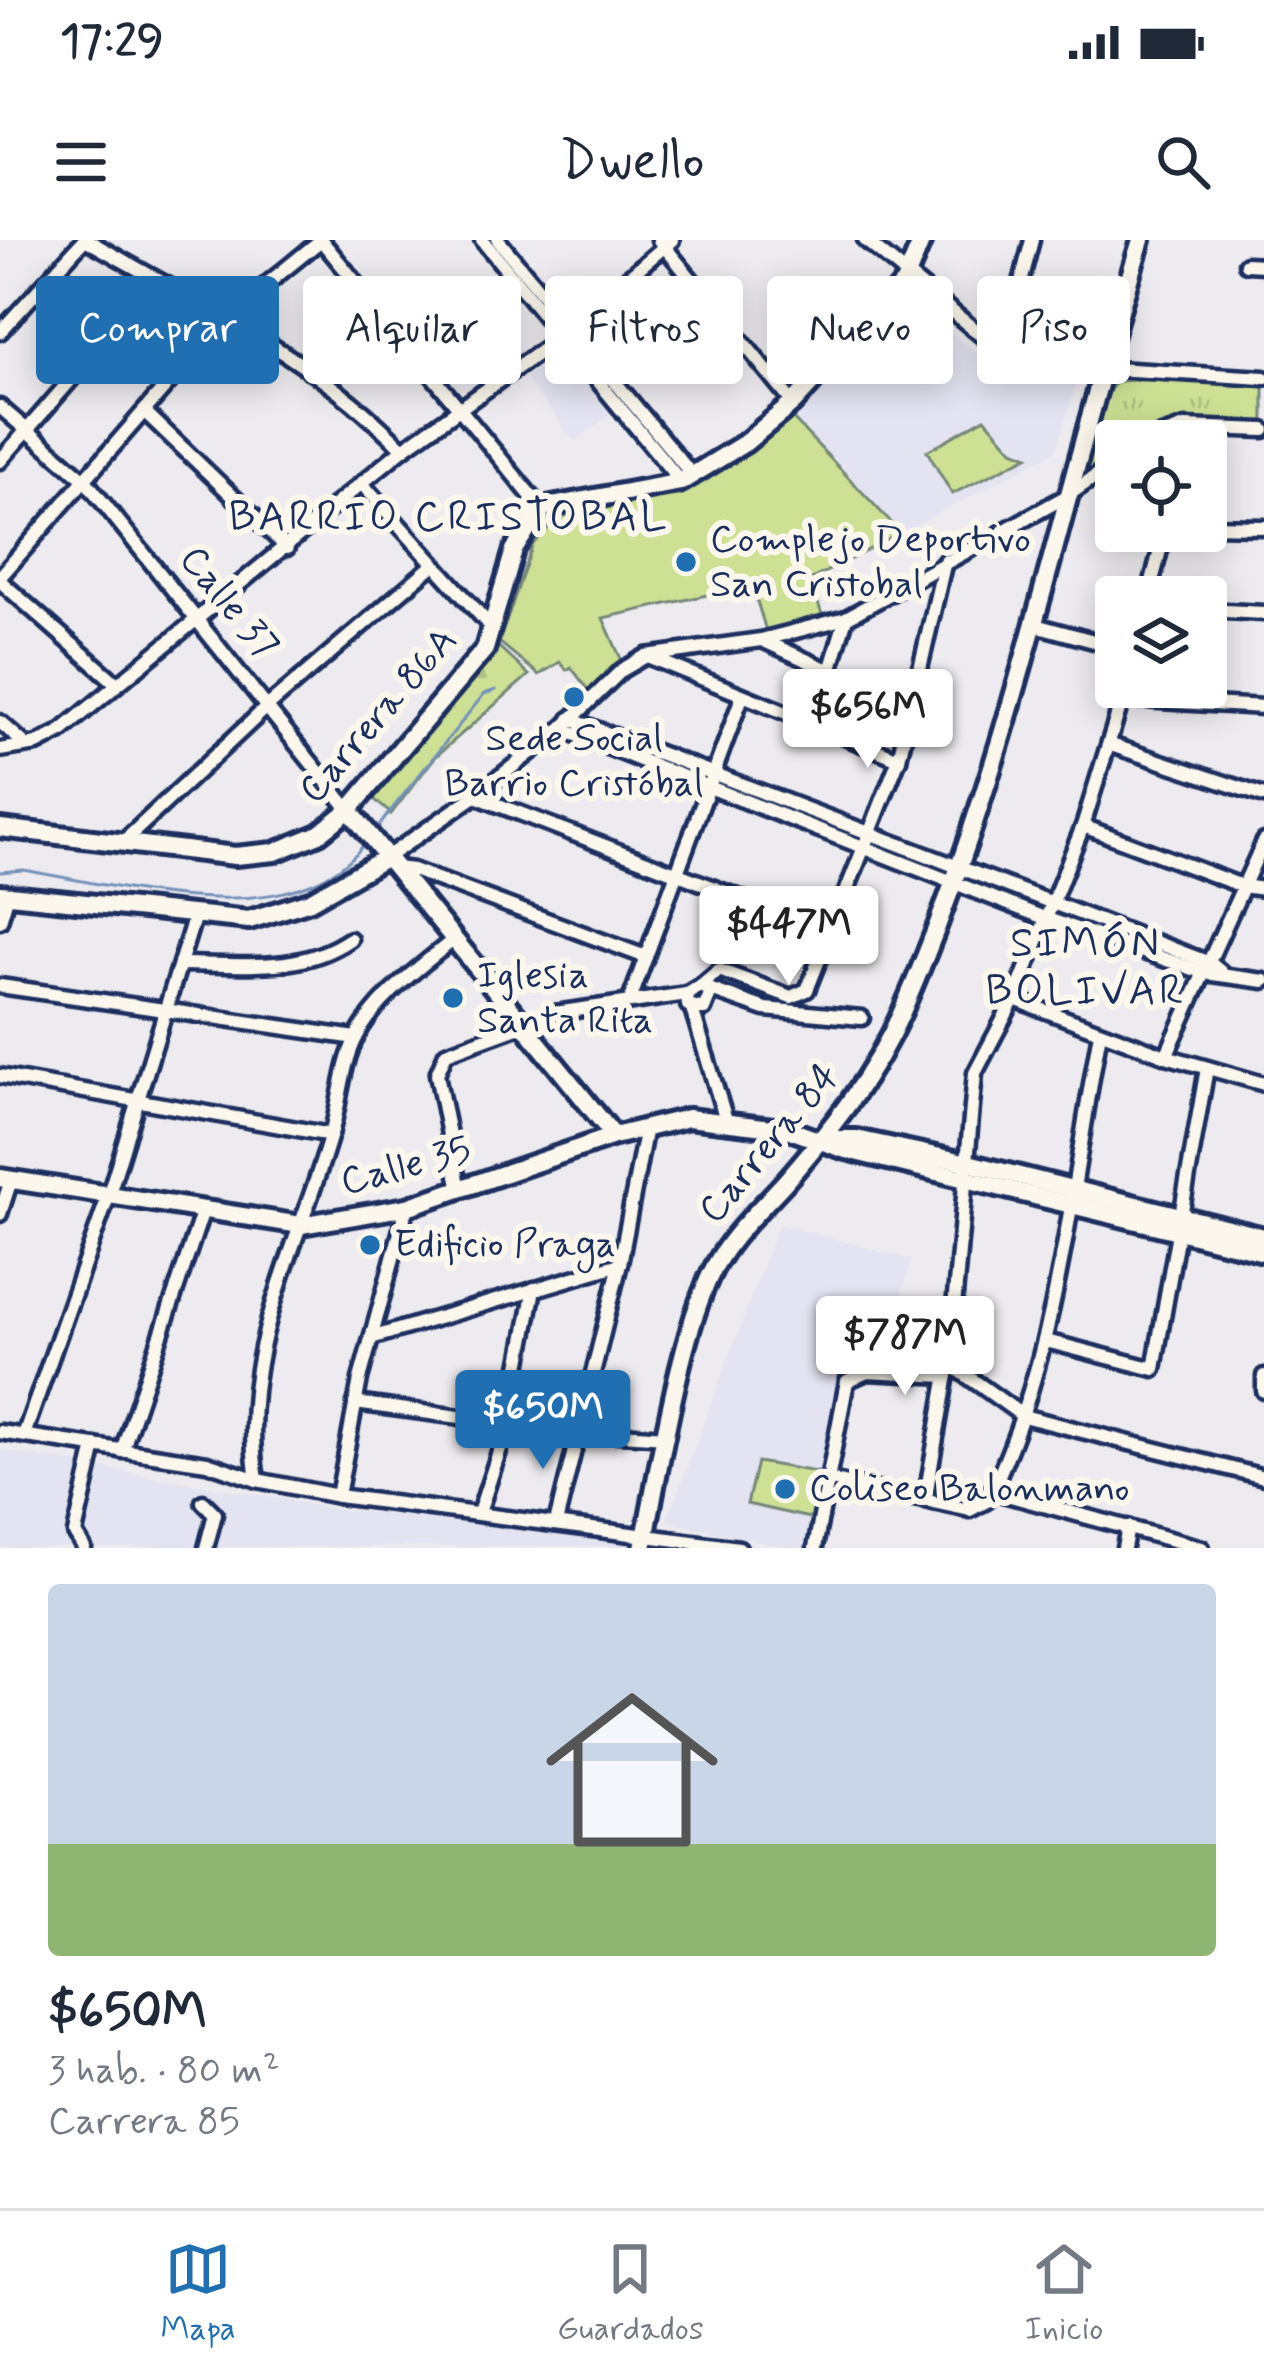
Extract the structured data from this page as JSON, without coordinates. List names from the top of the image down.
{
  "streets": {
    "street": [
      "Calle 37",
      "Carrera 86A",
      "Carrera 84",
      "Calle 35"
    ]
  },
  "crossings": [
    ["Calle 37", "Carrera 86A"],
    ["Calle 37", "Calle 35"],
    ["Carrera 84", "Calle 35"]
  ],
  "districts": ["BARRIO CRISTOBAL", "SIMÓN BOLIVAR"],
  "places": [
    "Complejo Deportivo San Cristobal",
    "Sede Social Barrio Cristóbal",
    "Iglesia Santa Rita",
    "Edificio Praga",
    "Coliseo Balonmano"
  ],
  "page": {
    "status": "17:29",
    "header": "Dwello",
    "chip": [
      "Comprar",
      "Alquilar",
      "Filtros",
      "Nuevo",
      "Piso"
    ],
    "price": [
      "$656M",
      "$447M",
      "$787M",
      "$650M"
    ],
    "list": [
      {
        "name": "$650M",
        "note": "3 hab. · 80 m² · Carrera 85"
      }
    ],
    "tabs": ["Mapa", "Guardados", "Inicio"]
  }
}
